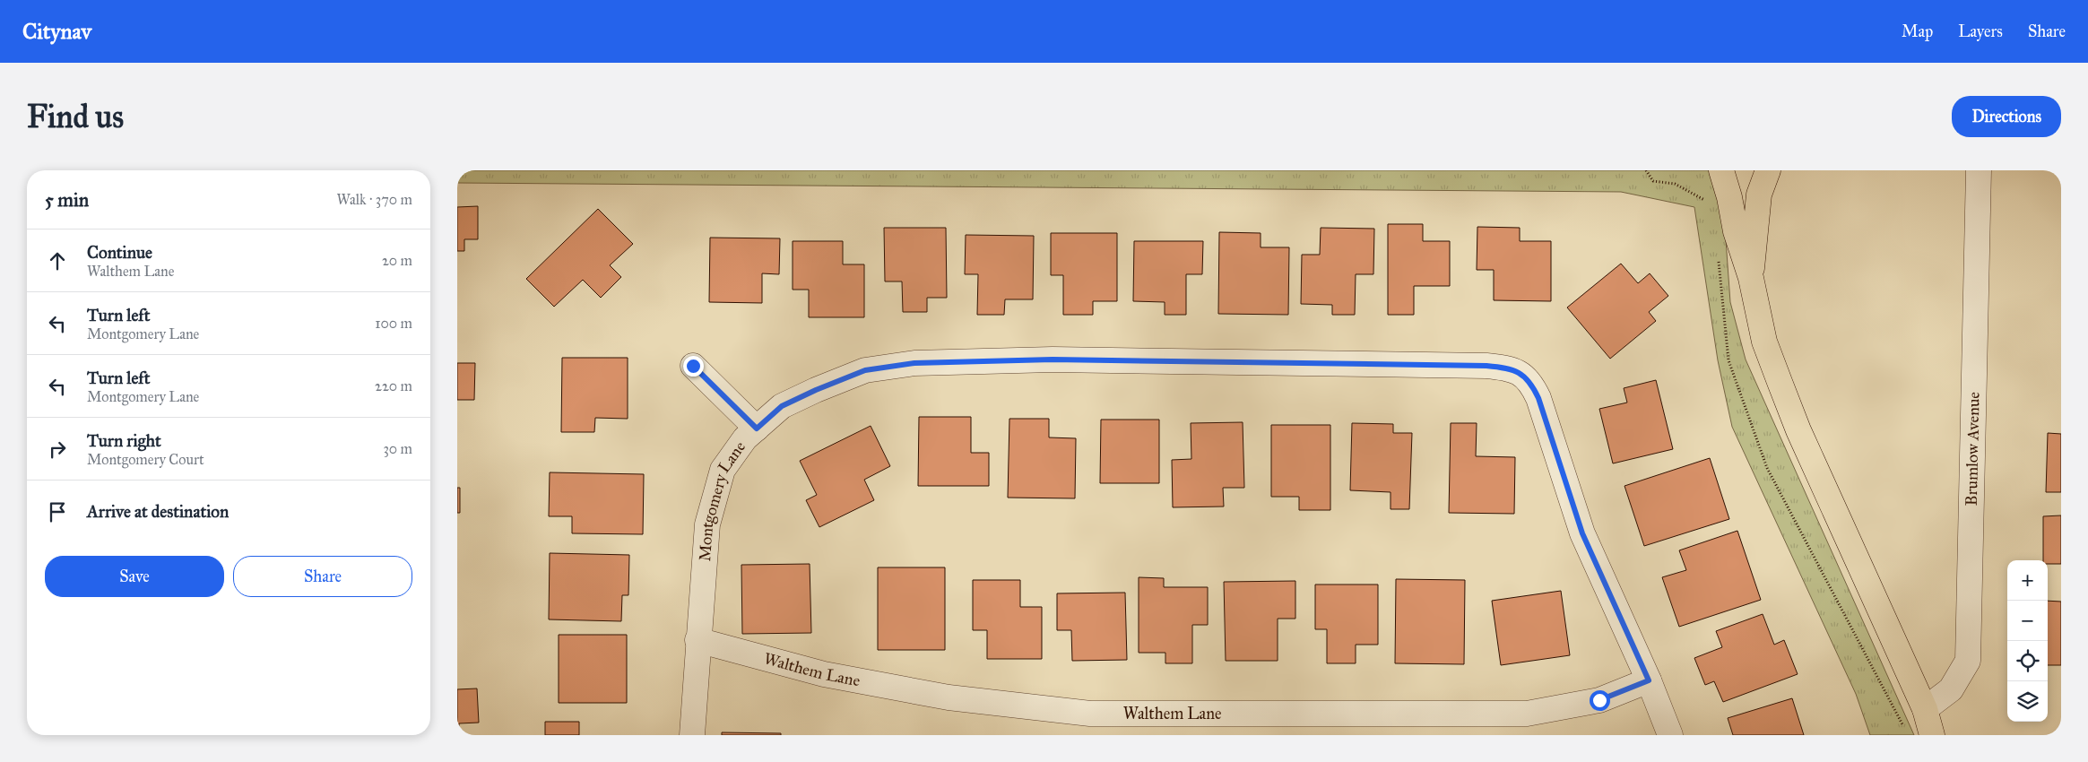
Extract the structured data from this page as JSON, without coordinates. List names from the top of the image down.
{
  "streets": {
    "street": ["Brumlow Avenue", "Montgomery Lane", "Walthem Lane"]
  },
  "crossings": [
    ["Montgomery Lane", "Walthem Lane"]
  ],
  "page": {
    "header": "Citynav",
    "nav": ["Map", "Layers", "Share"],
    "buttons": [
      "Directions",
      ["Save", "Share"]
    ],
    "title": "Find us",
    "heading": ["5 min", "Walk · 370 m"],
    "list": [
      ["Continue", "Walthem Lane", "20 m"],
      ["Turn left", "Montgomery Lane", "100 m"],
      ["Turn left", "Montgomery Lane", "220 m"],
      ["Turn right", "Montgomery Court", "30 m"],
      "Arrive at destination"
    ],
    "map_buttons": ["+", "−"]
  }
}
